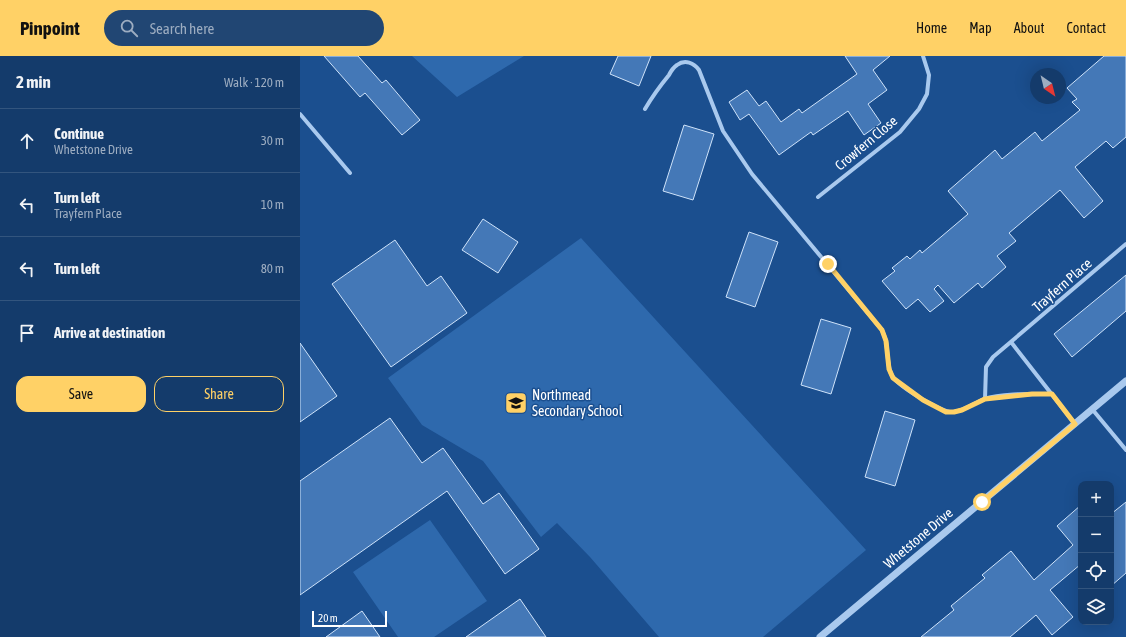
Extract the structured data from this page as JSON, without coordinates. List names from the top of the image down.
{
  "streets": {
    "street": ["Crowfern Close", "Trayfern Place", "Whetstone Drive"]
  },
  "places": {
    "school or university": ["Northmead Secondary School"]
  },
  "scale_bar": "20 m",
  "north": "bottom right",
  "page": {
    "header": "Pinpoint",
    "search": "Search here",
    "nav": [
      "Home",
      "Map",
      "About",
      "Contact"
    ],
    "heading": ["2 min", "Walk · 120 m"],
    "list": [
      ["Continue", "Whetstone Drive", "30 m"],
      ["Turn left", "Trayfern Place", "10 m"],
      ["Turn left", "80 m"],
      "Arrive at destination"
    ],
    "buttons": ["Save", "Share"],
    "map_buttons": ["+", "−"],
    "scale": "20 m"
  }
}
